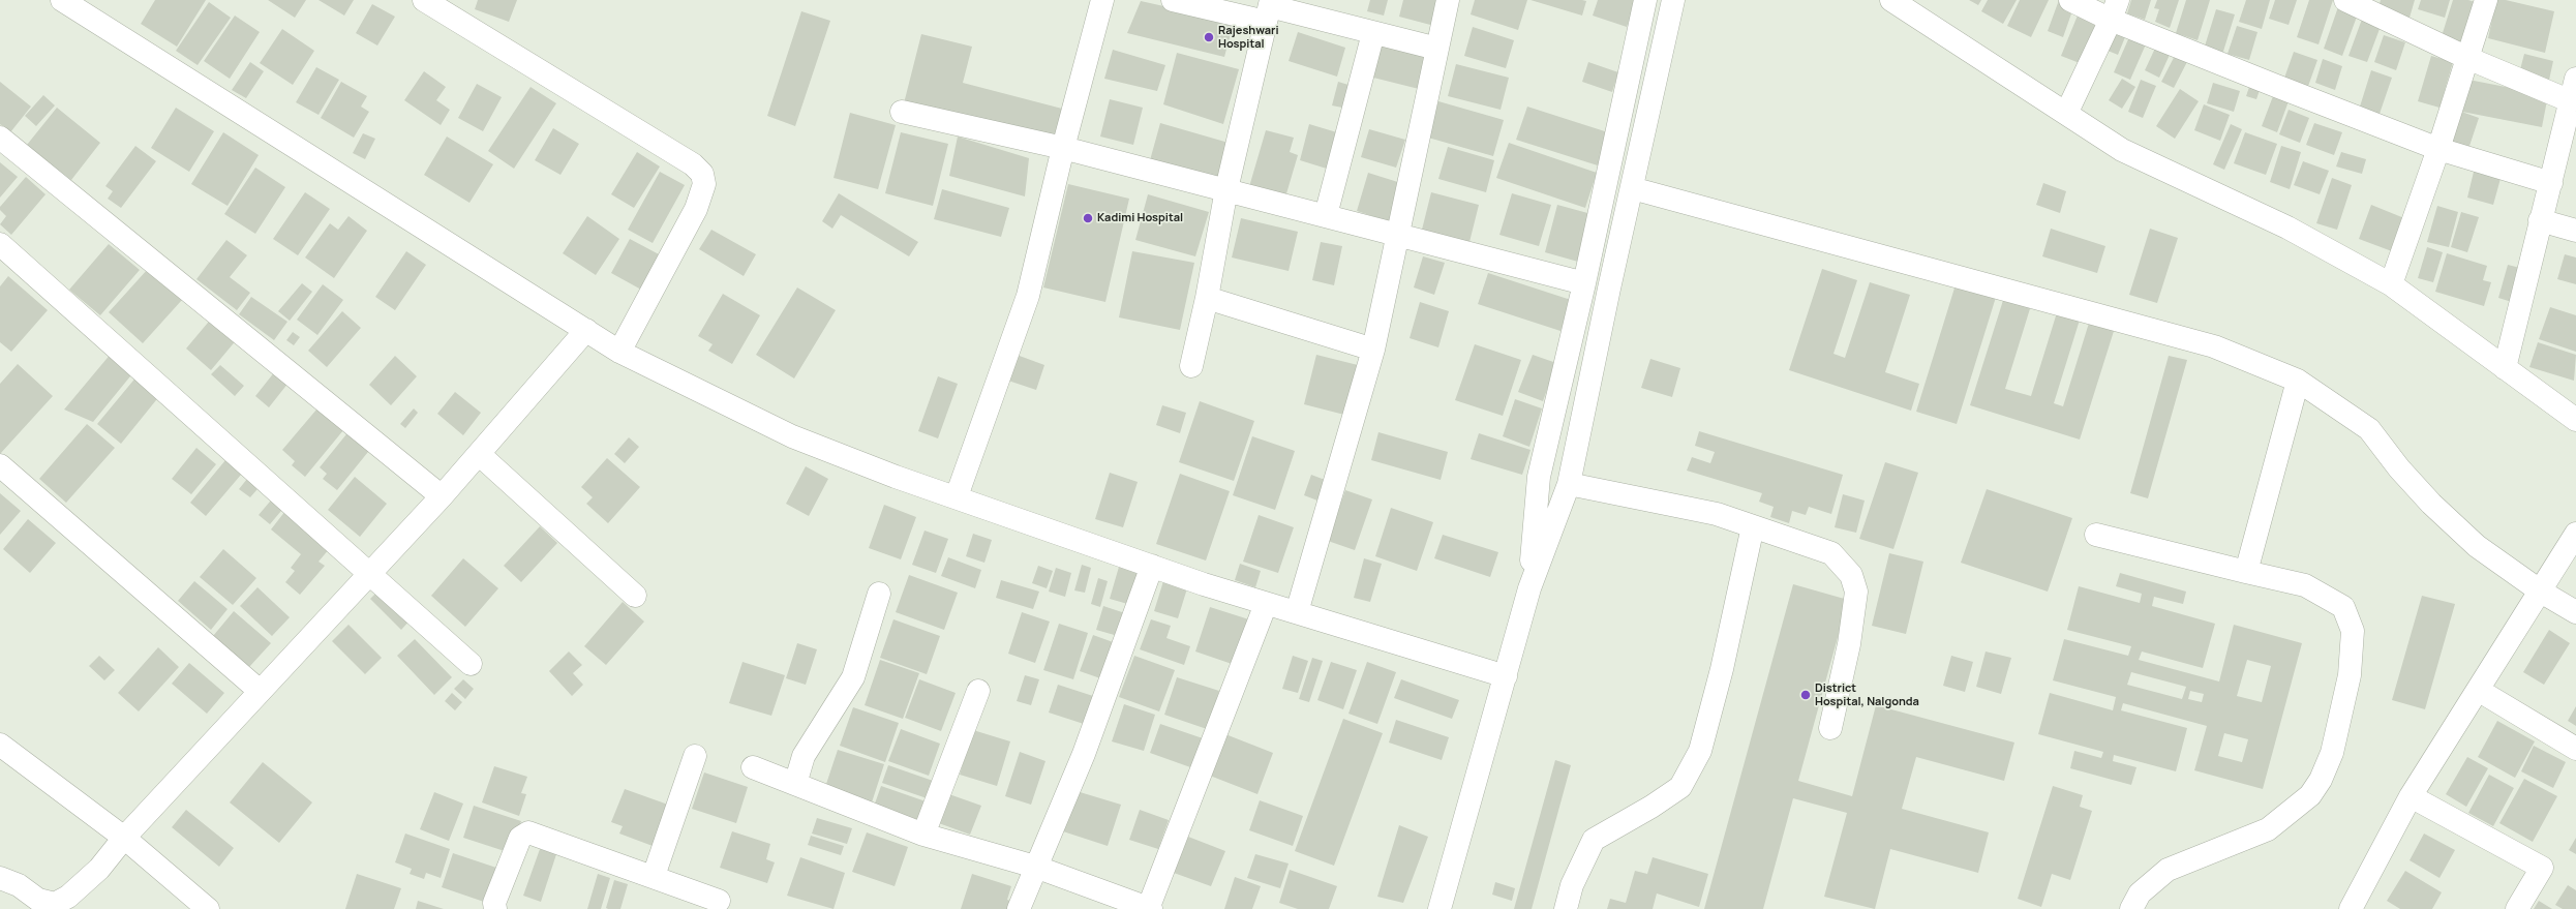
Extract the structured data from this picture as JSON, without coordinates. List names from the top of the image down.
{
  "places": ["Rajeshwari Hospital", "Kadimi Hospital", "District Hospital, Nalgonda"]
}
